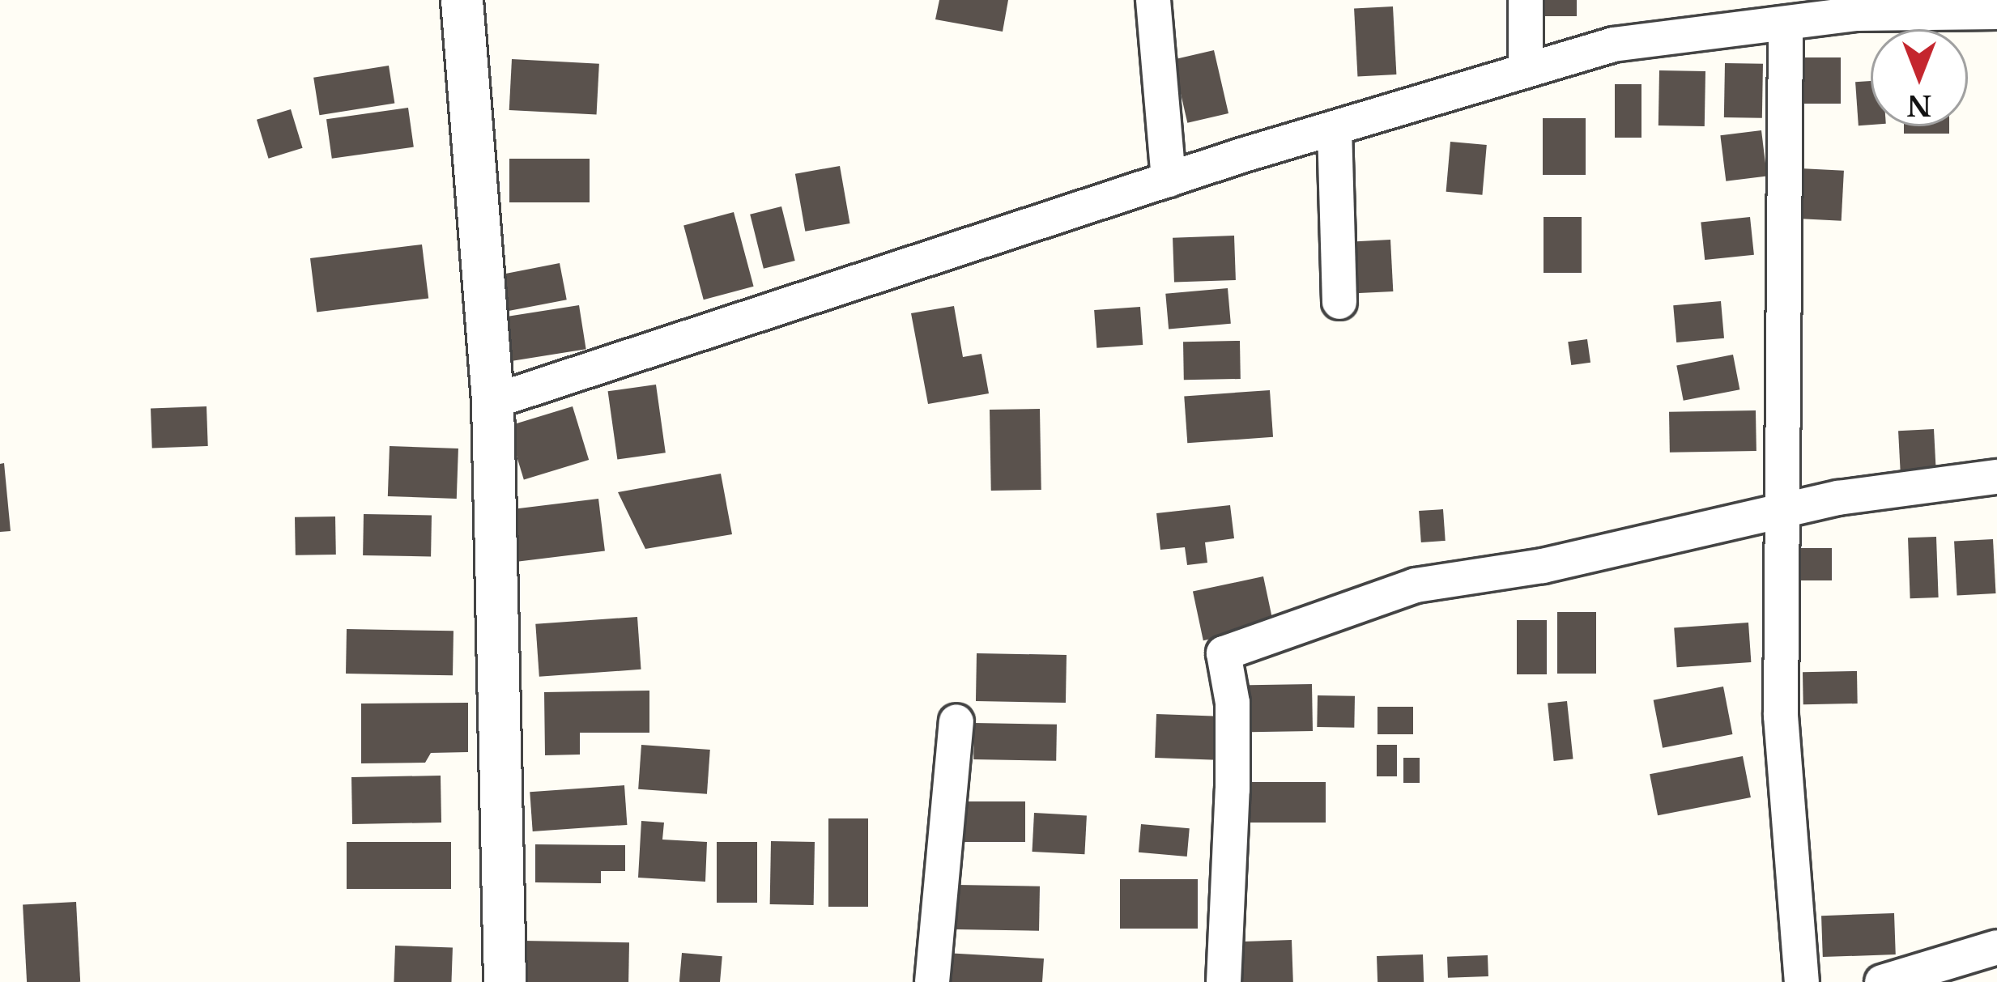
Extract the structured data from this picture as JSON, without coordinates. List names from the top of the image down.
{
  "north": "bottom"
}
